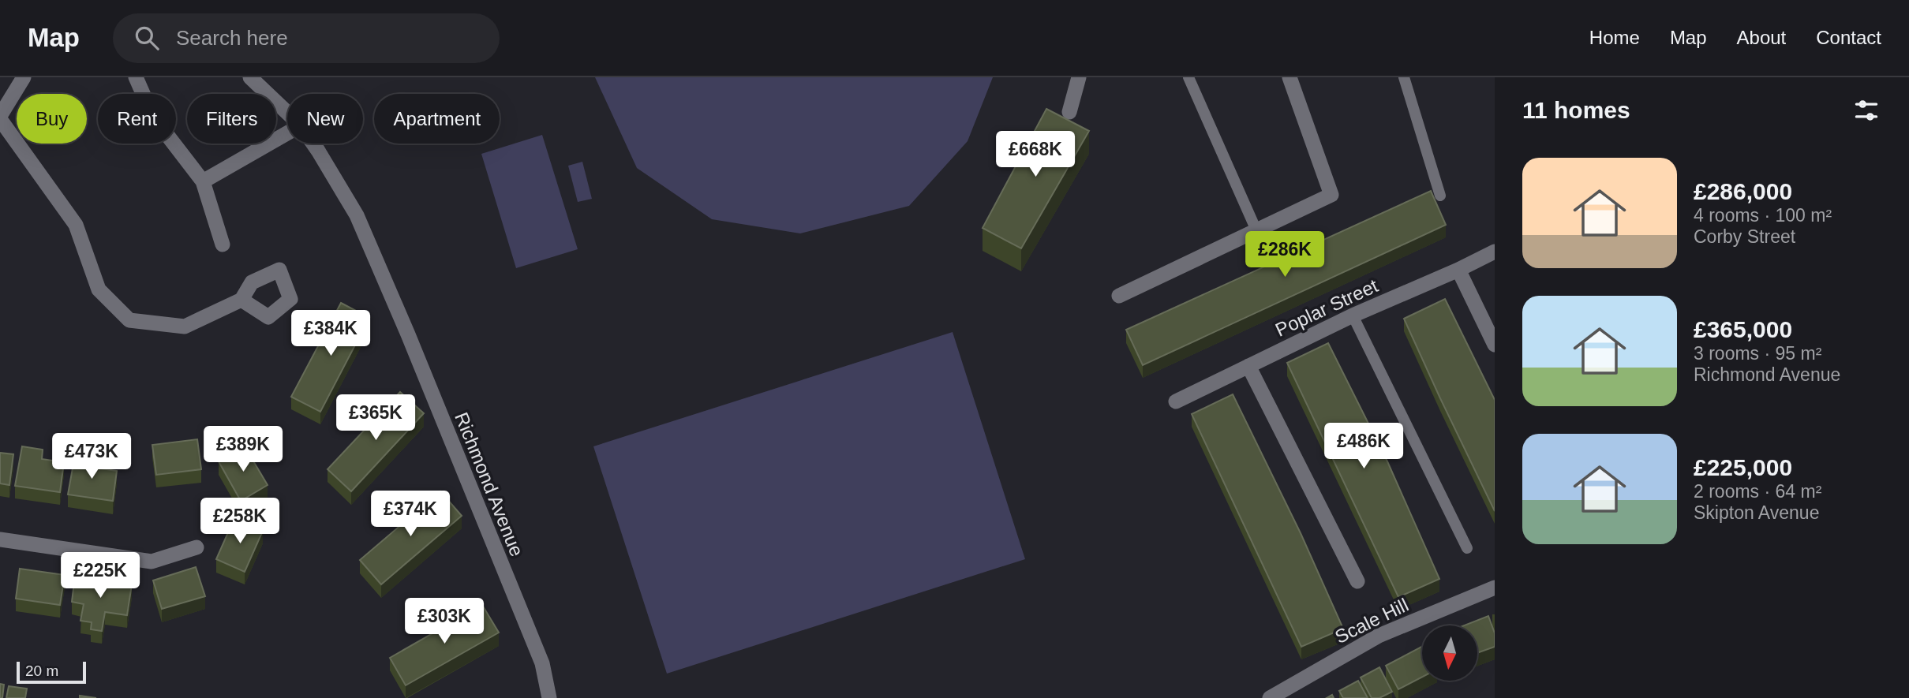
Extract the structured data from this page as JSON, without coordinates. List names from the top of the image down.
{
  "streets": {
    "street": ["Poplar Street", "Richmond Avenue", "Scale Hill"]
  },
  "scale_bar": "20 m",
  "north": "bottom",
  "page": {
    "header": "Map",
    "search": "Search here",
    "nav": [
      "Home",
      "Map",
      "About",
      "Contact"
    ],
    "heading": "11 homes",
    "chip": [
      "Buy",
      "Rent",
      "Filters",
      "New",
      "Apartment"
    ],
    "price": [
      "£668K",
      "£286K",
      "£384K",
      "£365K",
      "£486K",
      "£389K",
      "£473K",
      "£374K",
      "£258K",
      "£225K",
      "£303K"
    ],
    "list": [
      {
        "name": "£286,000",
        "note": "4 rooms · 100 m² · Corby Street"
      },
      {
        "name": "£365,000",
        "note": "3 rooms · 95 m² · Richmond Avenue"
      },
      {
        "name": "£225,000",
        "note": "2 rooms · 64 m² · Skipton Avenue"
      }
    ],
    "scale": "20 m"
  }
}
